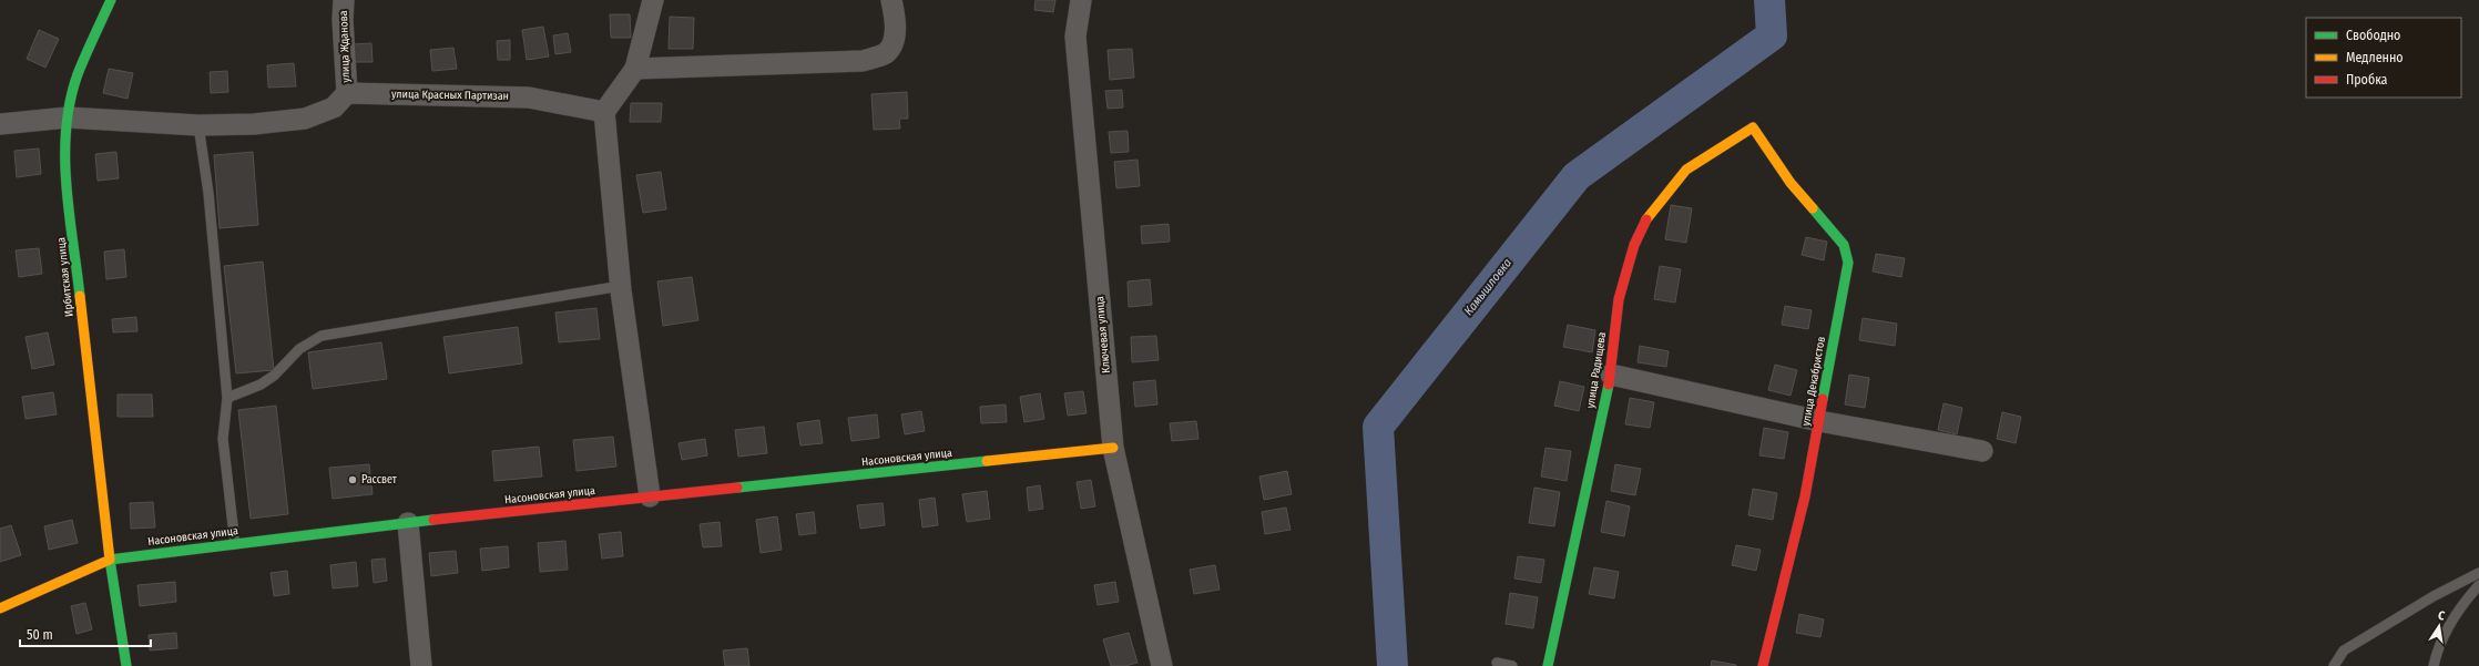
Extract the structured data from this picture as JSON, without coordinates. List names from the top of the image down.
{
  "streets": {
    "street": [
      "улица Жданова",
      "улица Красных Партизан",
      "Ирбитская улица",
      "Ключевая улица",
      "улица Радищева",
      "улица Декабристов",
      "Насоновская улица"
    ]
  },
  "crossings": [
    ["улица Жданова", "улица Красных Партизан"],
    ["Ирбитская улица", "Насоновская улица"],
    ["Ключевая улица", "Насоновская улица"],
    ["улица Радищева", "улица Декабристов"]
  ],
  "water": ["Камышловка"],
  "places": ["Рассвет"],
  "legend": ["Свободно", "Медленно", "Пробка"],
  "scale_bar": "50 m",
  "north": "top"
}
